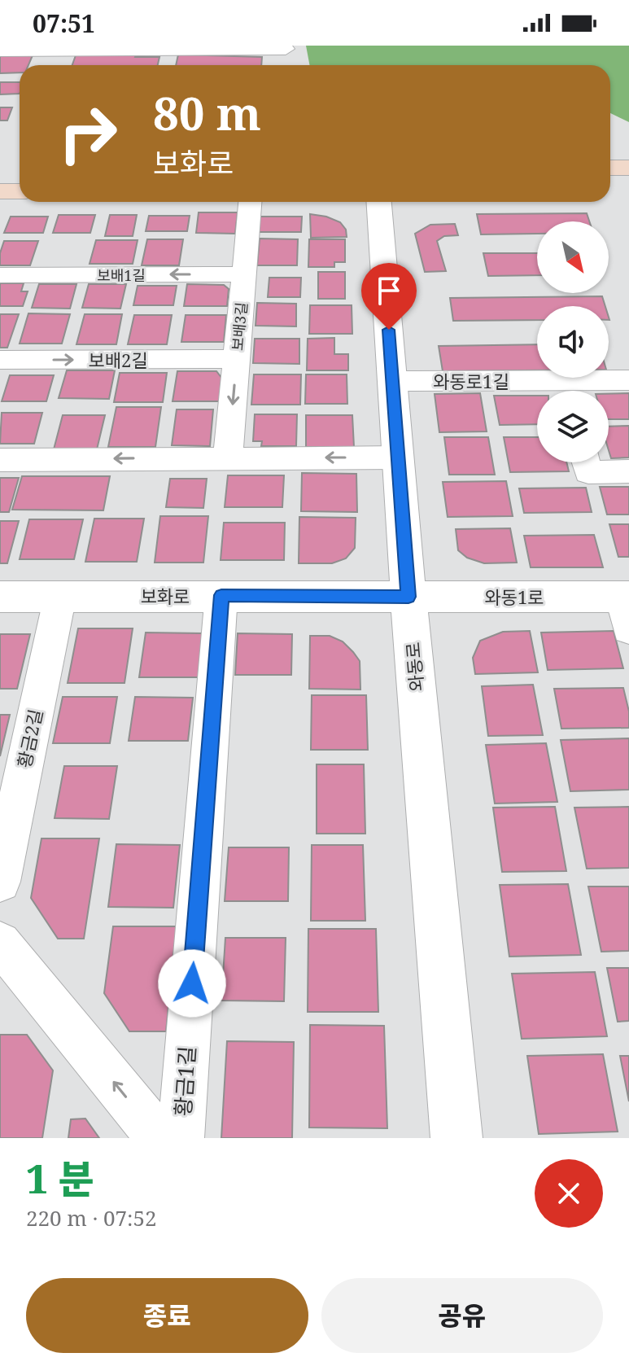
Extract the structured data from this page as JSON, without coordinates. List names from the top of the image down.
{
  "streets": {
    "street": [
      "보배1길",
      "보배3길",
      "보배2길",
      "와동로1길",
      "보화로",
      "와동1로",
      "와동로",
      "황금2길",
      "황금1길"
    ]
  },
  "crossings": [
    ["보배1길", "보배3길"],
    ["보배3길", "보배2길"],
    ["와동로1길", "와동로"],
    ["보화로", "와동1로"],
    ["보화로", "와동로"],
    ["보화로", "황금2길"],
    ["보화로", "황금1길"],
    ["와동1로", "와동로"]
  ],
  "one_way": ["보배3길"],
  "north": "bottom right",
  "page": {
    "status": "07:51",
    "turn": ["80 m", "보화로"],
    "heading": ["1 분", "220 m · 07:52"],
    "buttons": ["종료", "공유"]
  }
}
